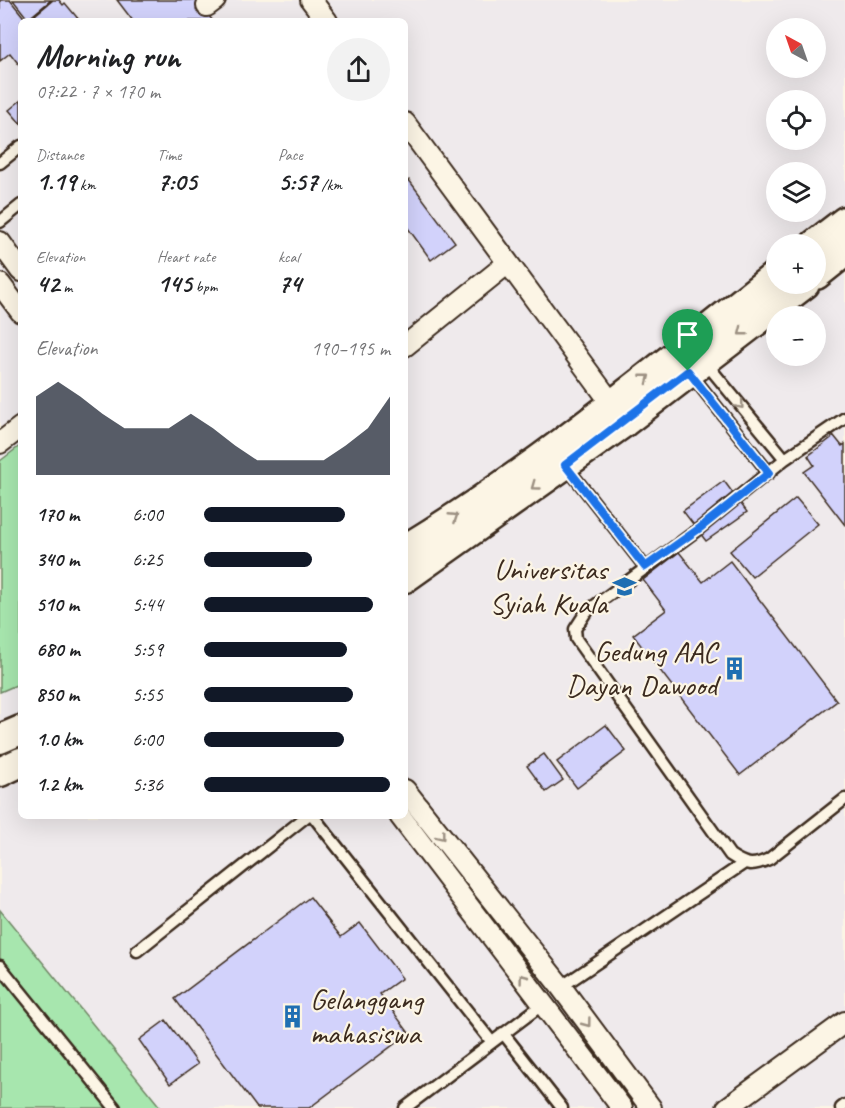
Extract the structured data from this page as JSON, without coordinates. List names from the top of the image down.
{
  "places": {
    "school or university": ["Universitas Syiah Kuala"],
    "building": ["Gedung AAC Dayan Dawood", "Gelanggang mahasiswa"]
  },
  "north": "top left",
  "page": {
    "map_buttons": ["+", "−"],
    "heading": ["Morning run", "07:22 · 7 × 170 m"],
    "stats": [
      ["Distance", "1.19 km"],
      ["Time", "7:05"],
      ["Pace", "5:57 /km"],
      ["Elevation", "42 m"],
      ["Heart rate", "145 bpm"],
      ["kcal", "74"]
    ],
    "chart": ["Elevation", "190–195 m"],
    "list": [
      {
        "name": "170 m",
        "note": "6:00"
      },
      {
        "name": "340 m",
        "note": "6:25"
      },
      {
        "name": "510 m",
        "note": "5:44"
      },
      {
        "name": "680 m",
        "note": "5:59"
      },
      {
        "name": "850 m",
        "note": "5:55"
      },
      {
        "name": "1.0 km",
        "note": "6:00"
      },
      {
        "name": "1.2 km",
        "note": "5:36"
      }
    ]
  }
}
